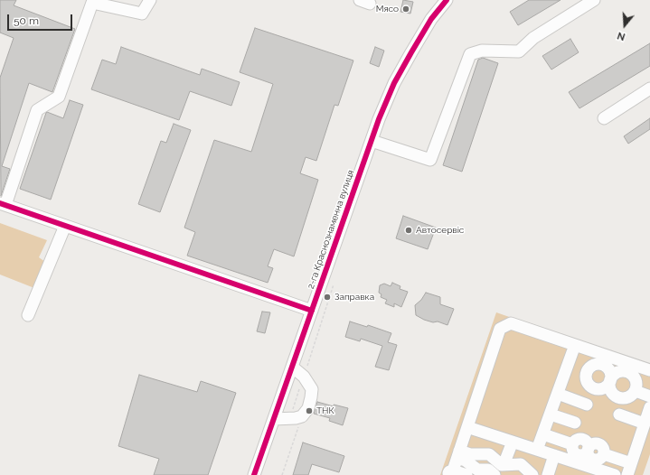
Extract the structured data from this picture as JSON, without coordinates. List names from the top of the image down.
{
  "streets": {
    "street": ["2-га Краснознаменна вулиця"]
  },
  "places": [
    "Мясо",
    "Автосервіс",
    "Заправка",
    "ТНК"
  ],
  "scale_bar": "50 m",
  "north": "bottom"
}
